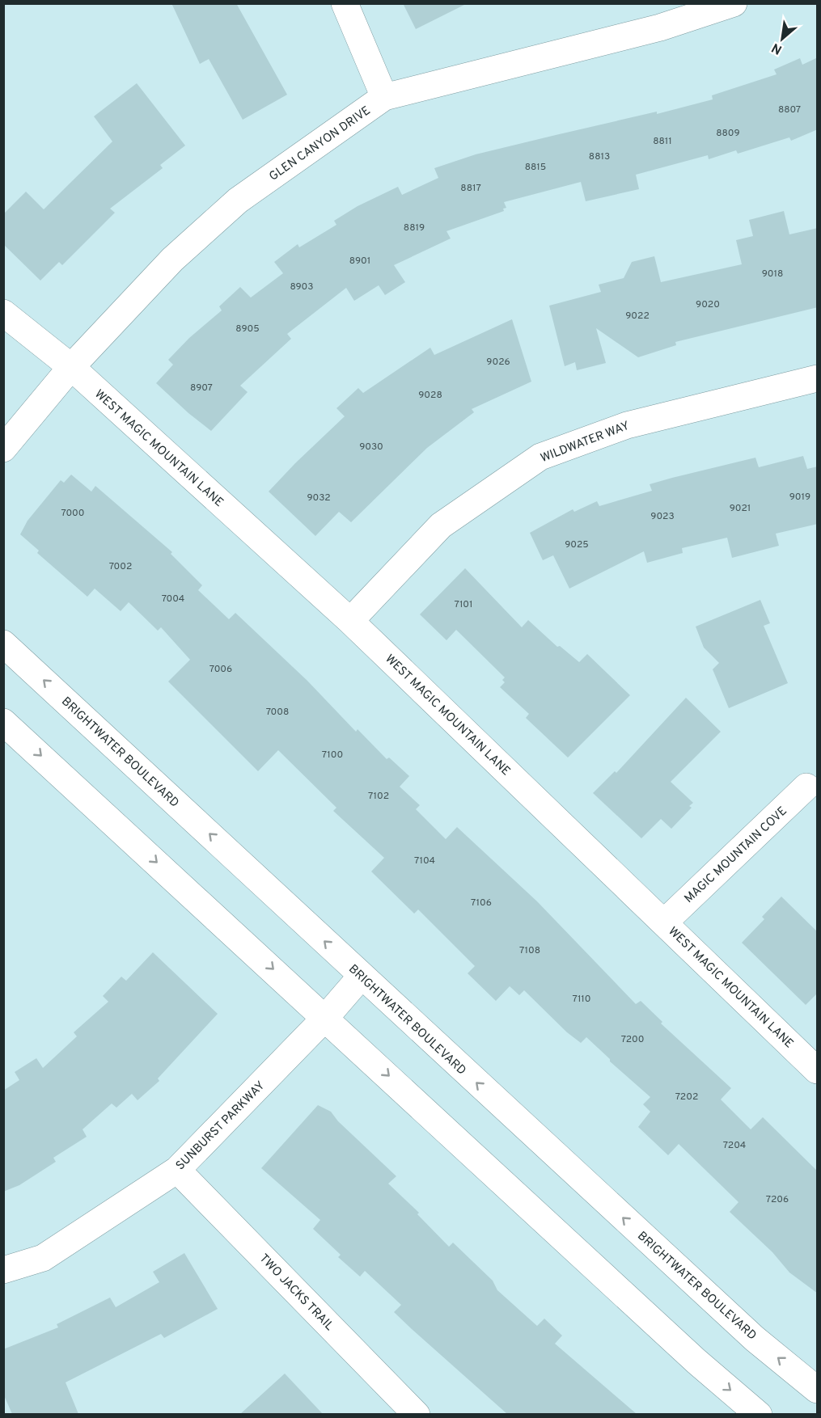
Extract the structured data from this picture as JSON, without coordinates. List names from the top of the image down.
{
  "streets": {
    "street": [
      "GLEN CANYON DRIVE",
      "WILDWATER WAY",
      "WEST MAGIC MOUNTAIN LANE",
      "BRIGHTWATER BOULEVARD",
      "MAGIC MOUNTAIN COVE",
      "SUNBURST PARKWAY",
      "TWO JACKS TRAIL"
    ]
  },
  "crossings": [
    ["GLEN CANYON DRIVE", "WEST MAGIC MOUNTAIN LANE"],
    ["WILDWATER WAY", "WEST MAGIC MOUNTAIN LANE"],
    ["WEST MAGIC MOUNTAIN LANE", "MAGIC MOUNTAIN COVE"],
    ["BRIGHTWATER BOULEVARD", "SUNBURST PARKWAY"],
    ["SUNBURST PARKWAY", "TWO JACKS TRAIL"]
  ],
  "house_numbers": [
    "8807",
    "8809",
    "8811",
    "8813",
    "8815",
    "8817",
    "8819",
    "8901",
    "9018",
    "8903",
    "9020",
    "9022",
    "8905",
    "9026",
    "8907",
    "9028",
    "9030",
    "9019",
    "9032",
    "9021",
    "7000",
    "9023",
    "9025",
    "7002",
    "7004",
    "7101",
    "7006",
    "7008",
    "7100",
    "7102",
    "7104",
    "7106",
    "7108",
    "7110",
    "7200",
    "7202",
    "7204",
    "7206"
  ],
  "north": "bottom left"
}
